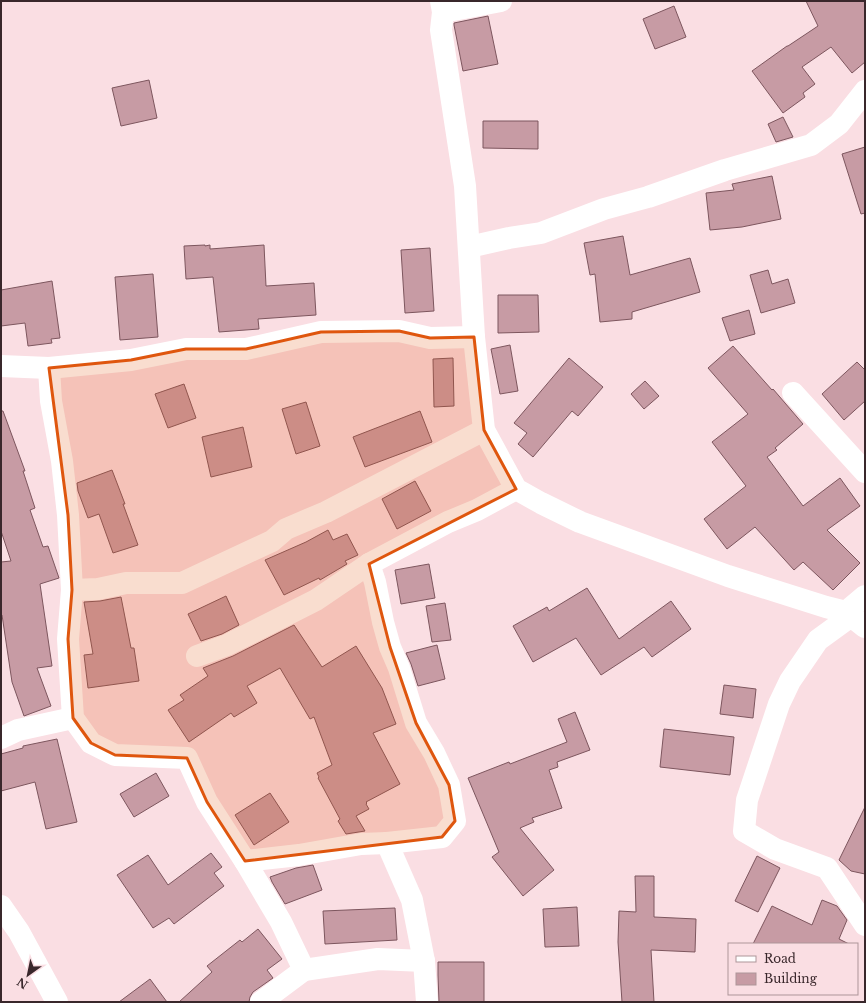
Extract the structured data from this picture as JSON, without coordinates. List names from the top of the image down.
{
  "legend": ["Road", "Building"],
  "north": "bottom left"
}
